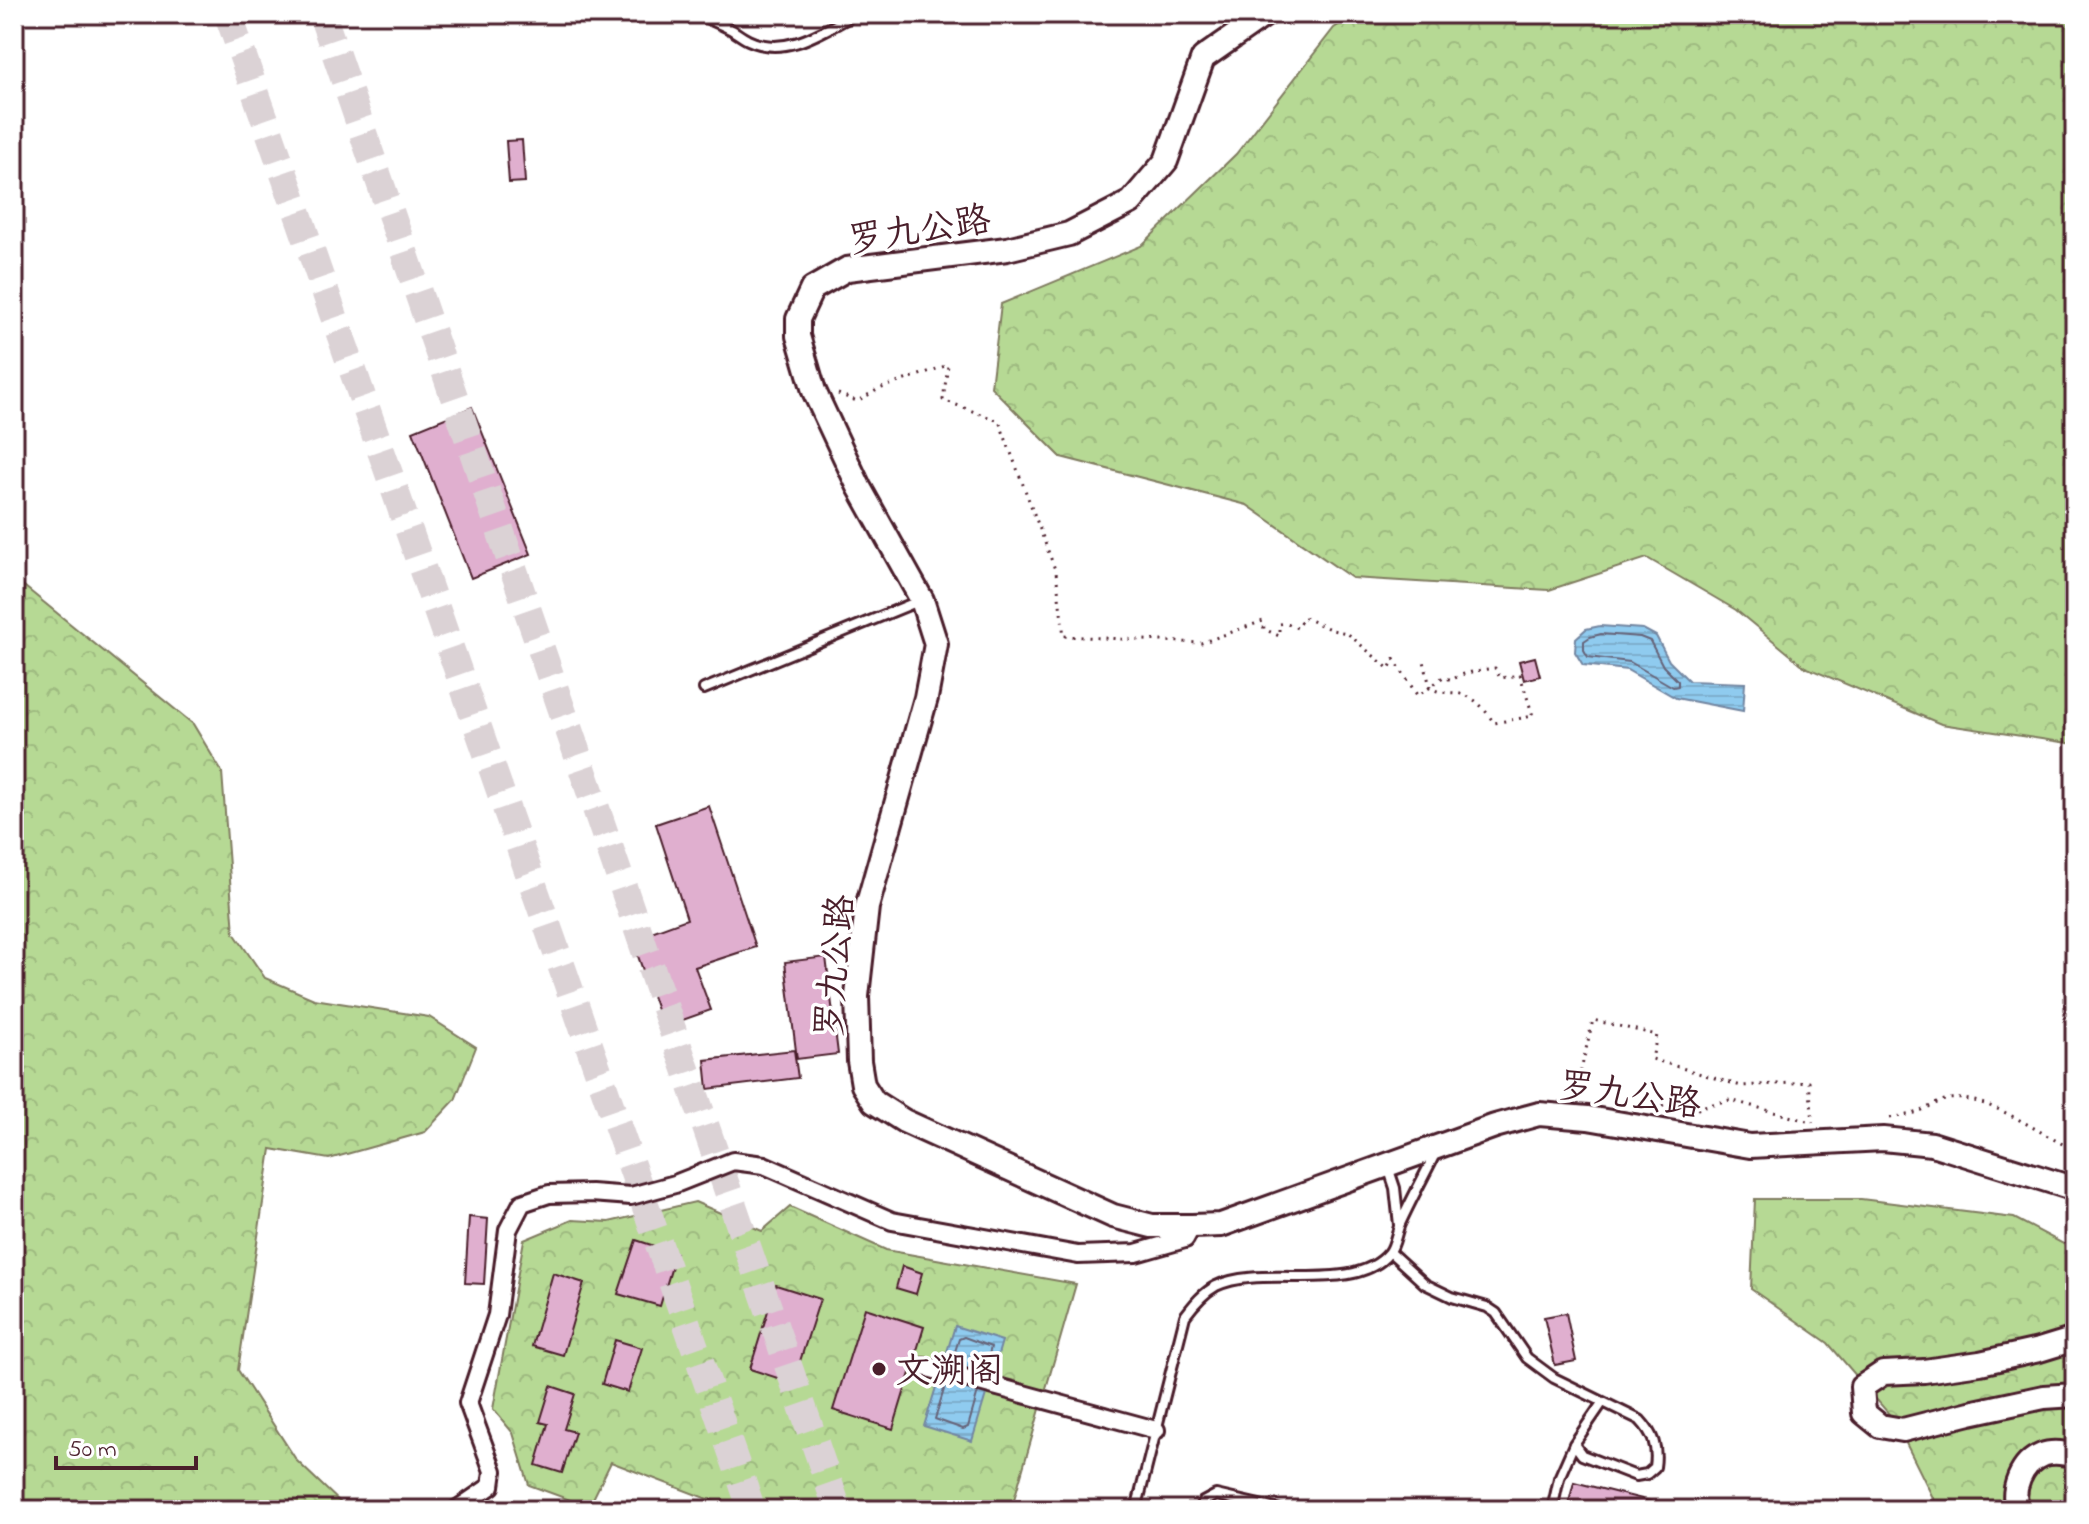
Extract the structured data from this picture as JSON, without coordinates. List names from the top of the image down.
{
  "streets": {
    "street": ["罗九公路"]
  },
  "places": ["文溯阁"],
  "scale_bar": "50 m"
}
